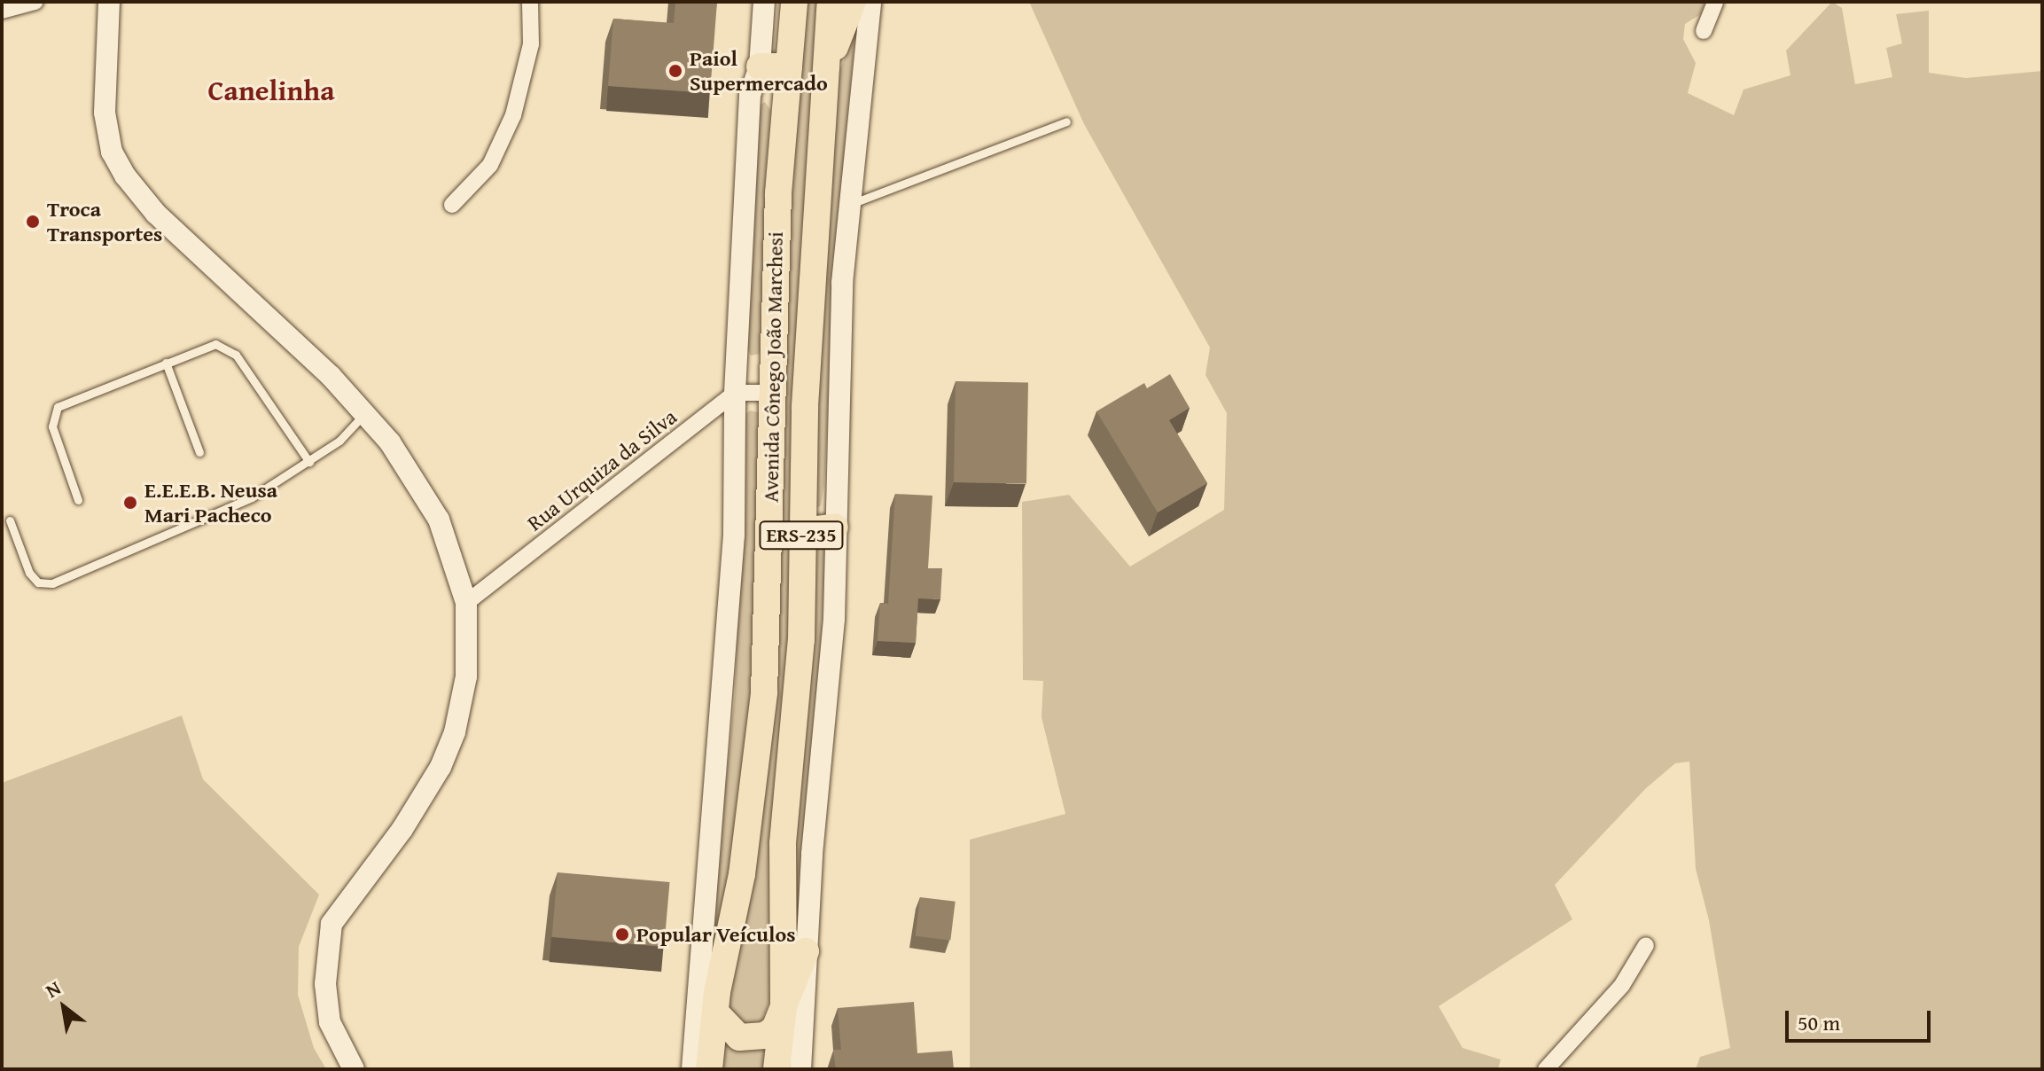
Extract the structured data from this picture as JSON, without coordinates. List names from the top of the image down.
{
  "streets": {
    "main road": ["Avenida Cônego João Marchesi", "ERS-235"],
    "street": ["Rua Urquiza da Silva"]
  },
  "crossings": [
    ["Avenida Cônego João Marchesi", "Rua Urquiza da Silva"]
  ],
  "districts": ["Canelinha"],
  "places": [
    "Paiol Supermercado",
    "Troca Transportes",
    "E.E.E.B. Neusa Mari Pacheco",
    "Popular Veículos"
  ],
  "scale_bar": "50 m",
  "north": "top left"
}
